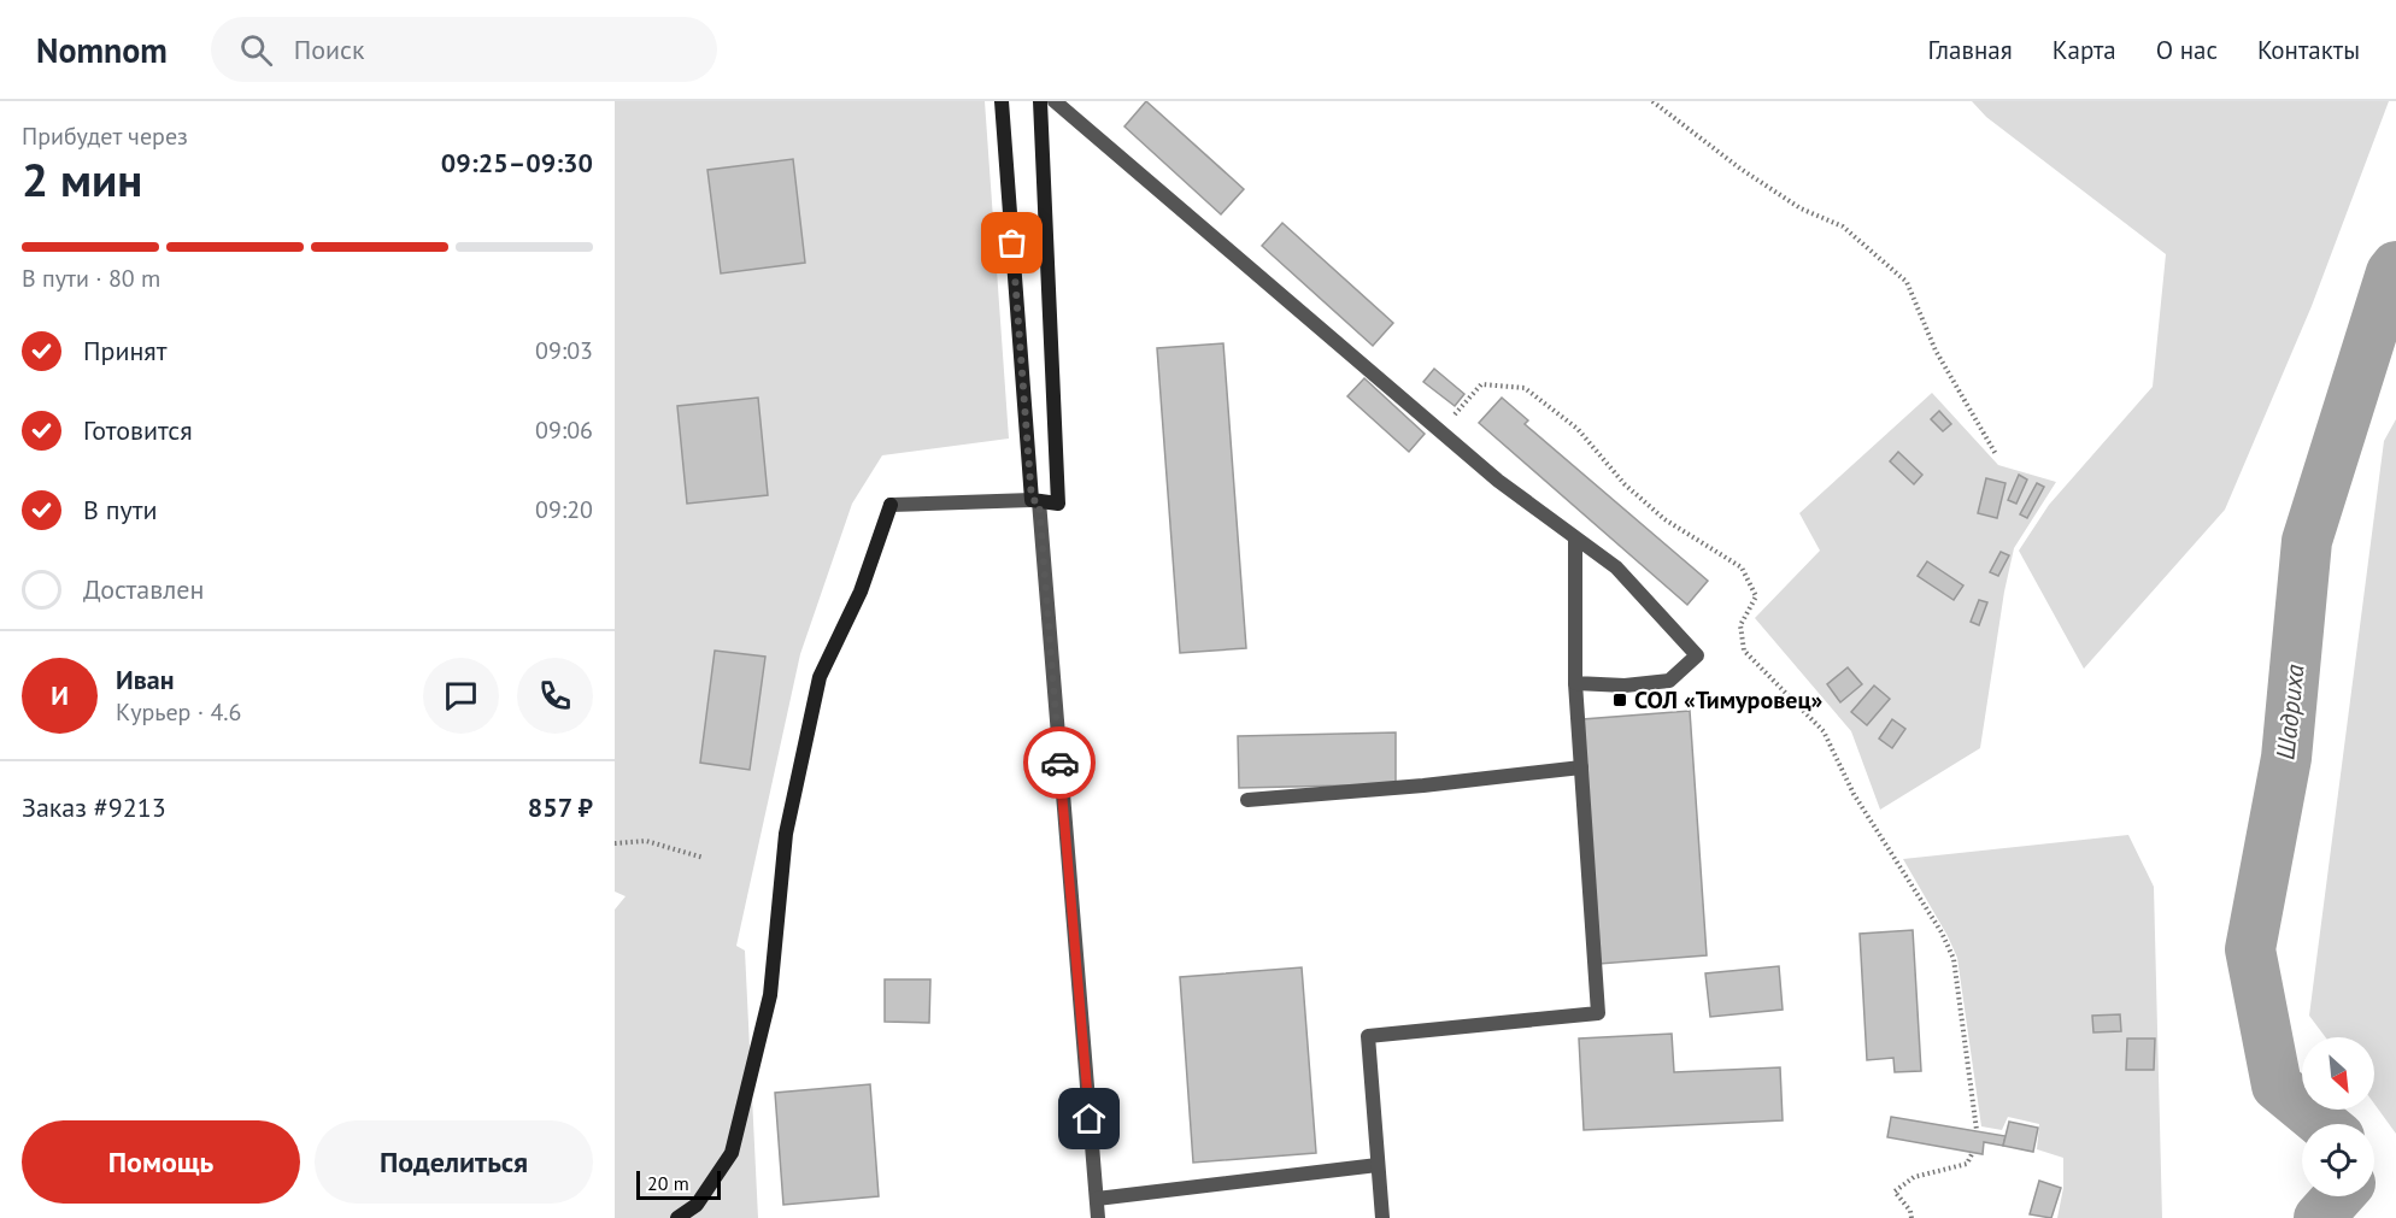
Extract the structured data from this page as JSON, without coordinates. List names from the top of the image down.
{
  "water": ["Шадриха"],
  "places": {
    "transit": ["СОЛ «Тимуровец»"]
  },
  "scale_bar": "20 m",
  "north": "bottom right",
  "page": {
    "header": "Nomnom",
    "search": "Поиск",
    "nav": [
      "Главная",
      "Карта",
      "О нас",
      "Контакты"
    ],
    "heading": ["2 мин", "Прибудет через", "09:25–09:30"],
    "panel": [
      "Иван",
      "Курьер · 4.6",
      "Заказ #9213",
      "857 ₽"
    ],
    "bar": "В пути · 80 m",
    "list": [
      ["Принят", "09:03"],
      ["Готовится", "09:06"],
      ["В пути", "09:20"],
      "Доставлен"
    ],
    "round": "И",
    "buttons": ["Помощь", "Поделиться"],
    "scale": "20 m"
  }
}
